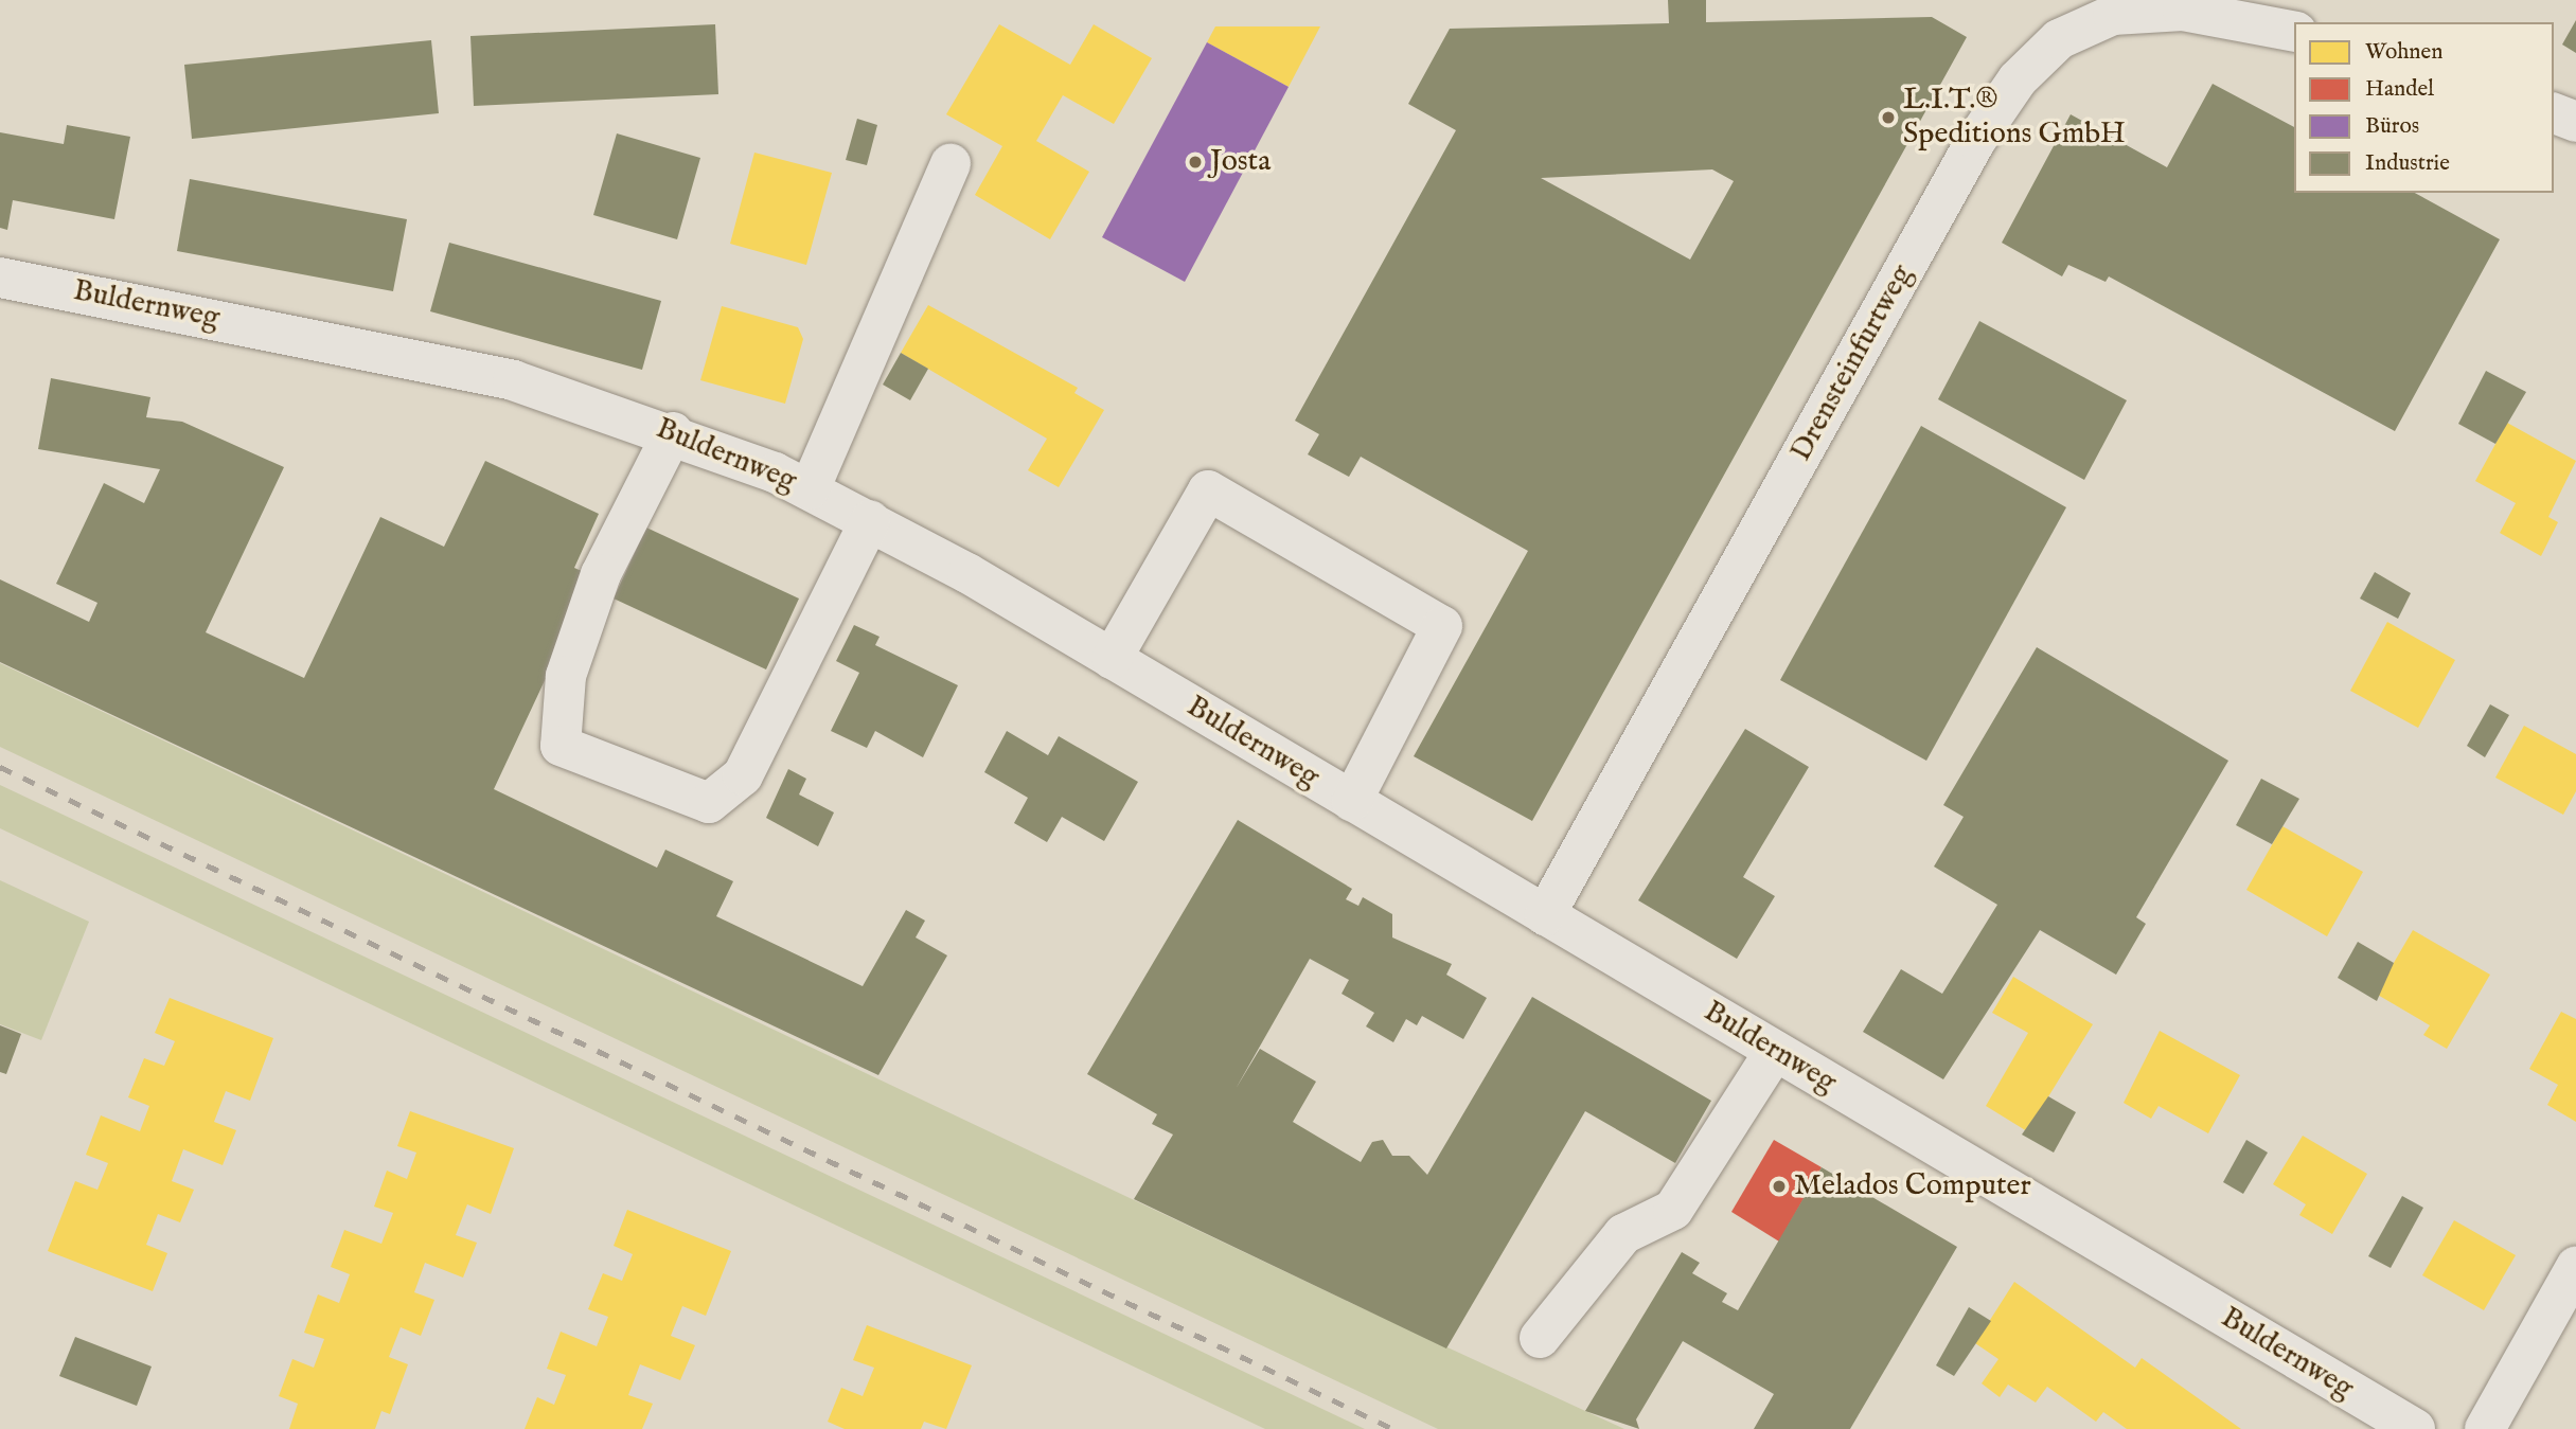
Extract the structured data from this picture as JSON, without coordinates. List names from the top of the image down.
{
  "streets": {
    "street": ["Buldernweg", "Drensteinfurtweg"]
  },
  "crossings": [
    ["Buldernweg", "Drensteinfurtweg"]
  ],
  "places": ["L.I.T.® Speditions GmbH", "Josta", "Melados Computer"],
  "legend": [
    "Wohnen",
    "Handel",
    "Büros",
    "Industrie"
  ]
}
